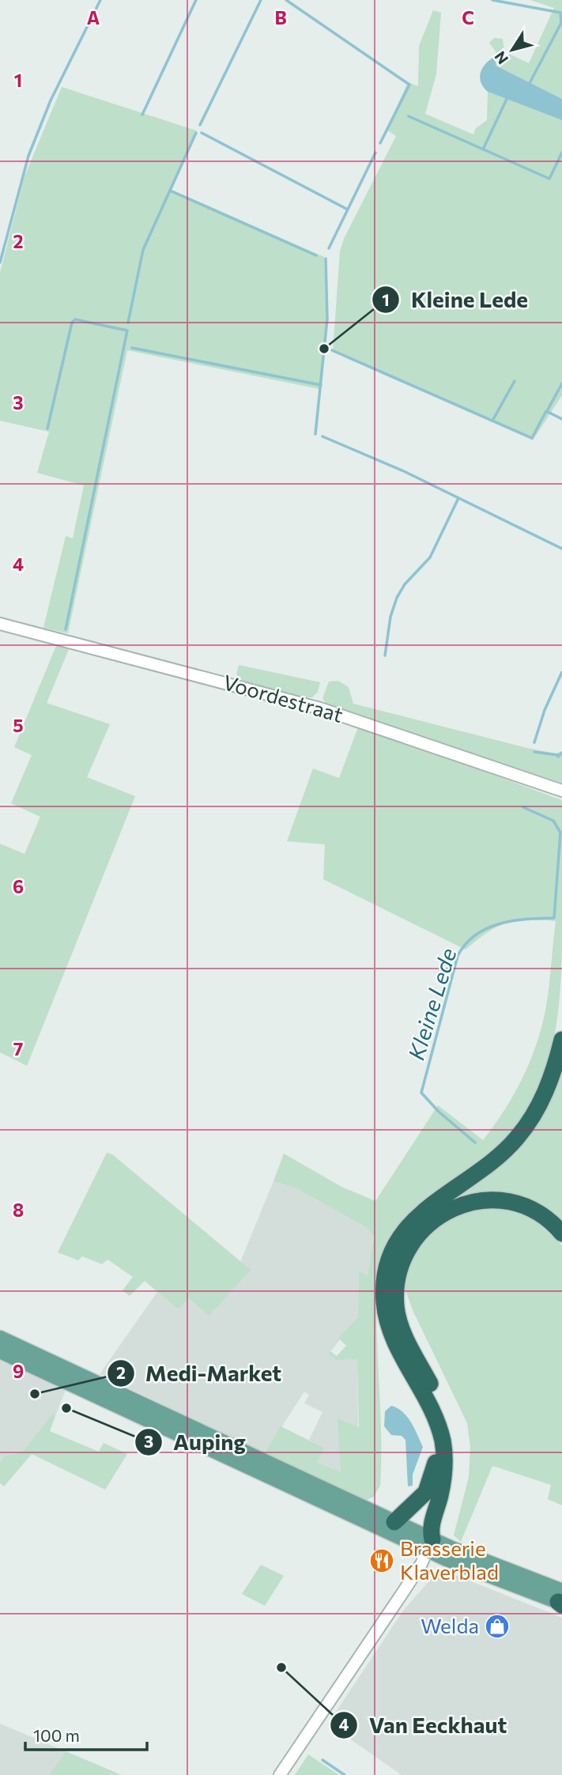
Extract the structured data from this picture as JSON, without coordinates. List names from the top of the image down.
{
  "streets": {
    "street": ["Voordestraat"]
  },
  "water": ["Kleine Lede"],
  "places": {
    "other": [
      "Kleine Lede",
      "Medi-Market",
      "Auping",
      "Van Eeckhaut"
    ],
    "restaurant": ["Brasserie Klaverblad"],
    "shop": ["Welda"]
  },
  "scale_bar": "100 m",
  "north": "bottom left",
  "grid": {
    "columns": ["A", "B", "C"],
    "rows": [
      "1",
      "2",
      "3",
      "4",
      "5",
      "6",
      "7",
      "8",
      "9"
    ]
  }
}
